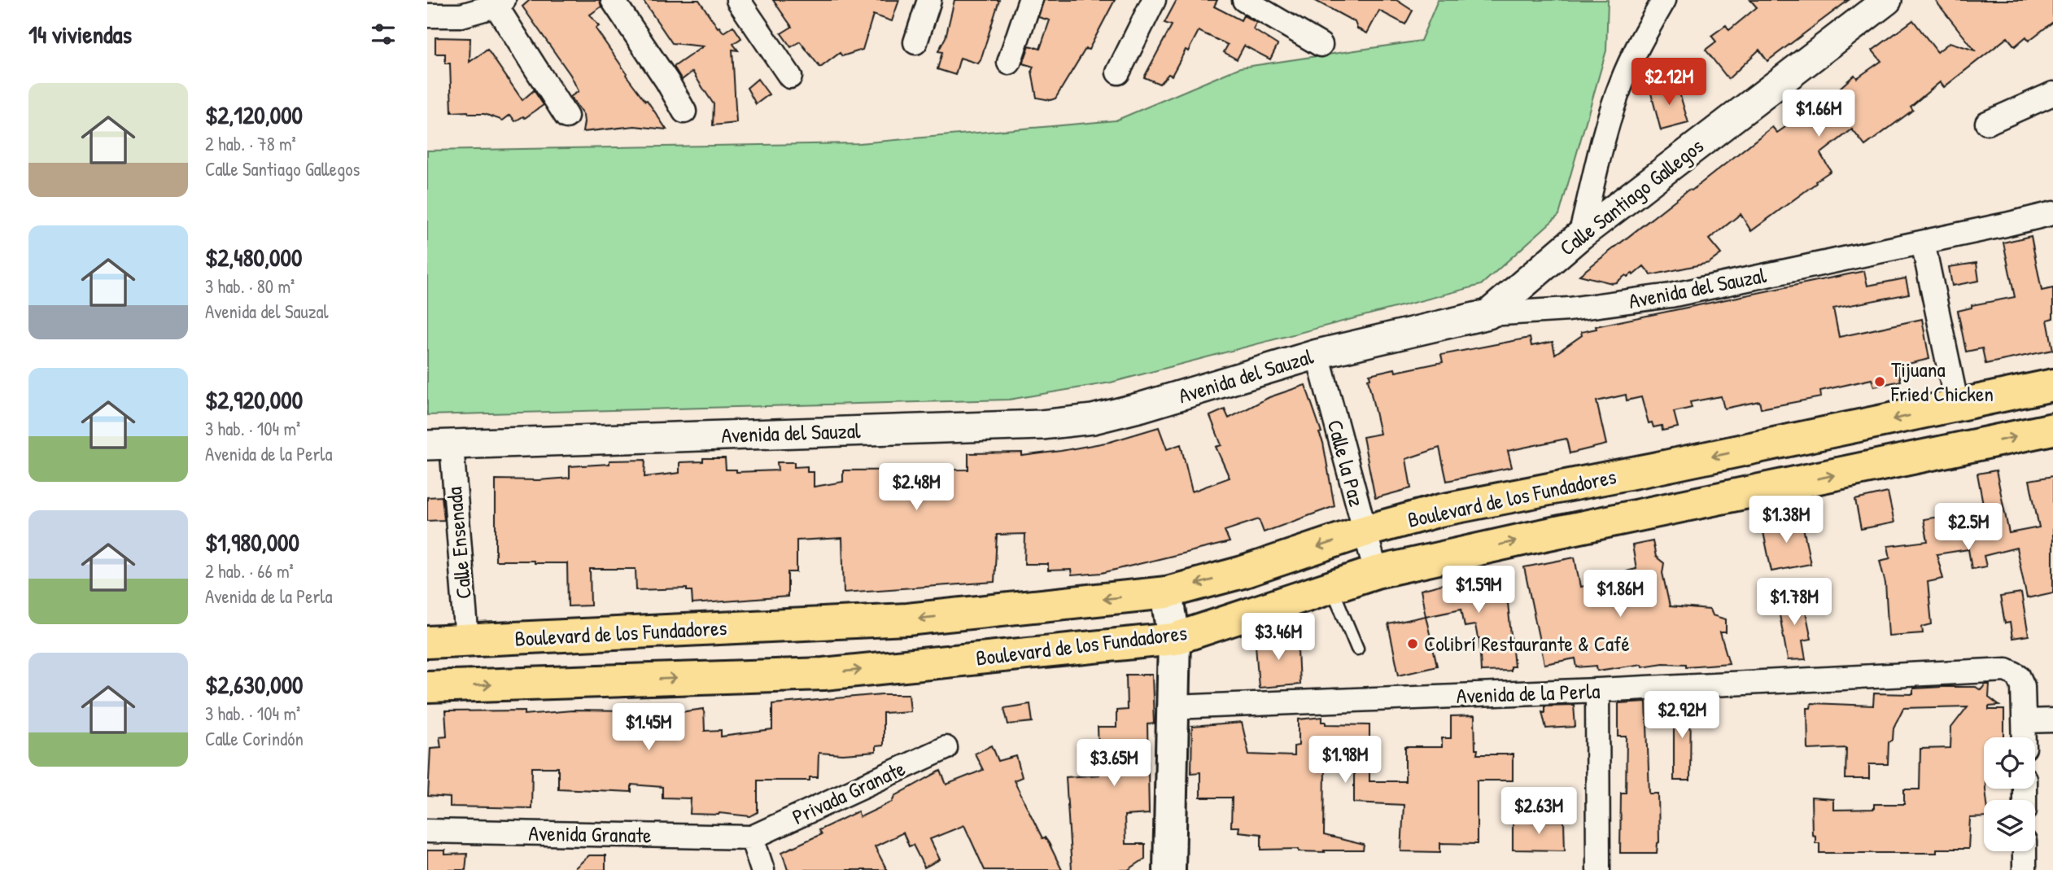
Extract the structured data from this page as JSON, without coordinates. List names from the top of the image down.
{
  "streets": {
    "main road": ["Boulevard de los Fundadores"],
    "street": [
      "Calle Santiago Gallegos",
      "Avenida del Sauzal",
      "Calle la Paz",
      "Calle Ensenada",
      "Avenida de la Perla",
      "Privada Granate",
      "Avenida Granate"
    ]
  },
  "crossings": [
    ["Calle Santiago Gallegos", "Avenida del Sauzal"],
    ["Avenida del Sauzal", "Calle la Paz"],
    ["Avenida del Sauzal", "Calle Ensenada"],
    ["Calle la Paz", "Boulevard de los Fundadores"],
    ["Boulevard de los Fundadores", "Calle Ensenada"],
    ["Privada Granate", "Avenida Granate"]
  ],
  "places": ["Tijuana Fried Chicken", "Colibrí Restaurante & Café"],
  "page": {
    "heading": "14 viviendas",
    "price": [
      "$2.12M",
      "$1.66M",
      "$2.48M",
      "$1.38M",
      "$2.5M",
      "$1.59M",
      "$1.86M",
      "$1.78M",
      "$3.46M",
      "$2.92M",
      "$1.45M",
      "$1.98M",
      "$3.65M",
      "$2.63M"
    ],
    "list": [
      {
        "name": "$2,120,000",
        "note": "2 hab. · 78 m² · Calle Santiago Gallegos"
      },
      {
        "name": "$2,480,000",
        "note": "3 hab. · 80 m² · Avenida del Sauzal"
      },
      {
        "name": "$2,920,000",
        "note": "3 hab. · 104 m² · Avenida de la Perla"
      },
      {
        "name": "$1,980,000",
        "note": "2 hab. · 66 m² · Avenida de la Perla"
      },
      {
        "name": "$2,630,000",
        "note": "3 hab. · 104 m² · Calle Corindón"
      }
    ]
  }
}
